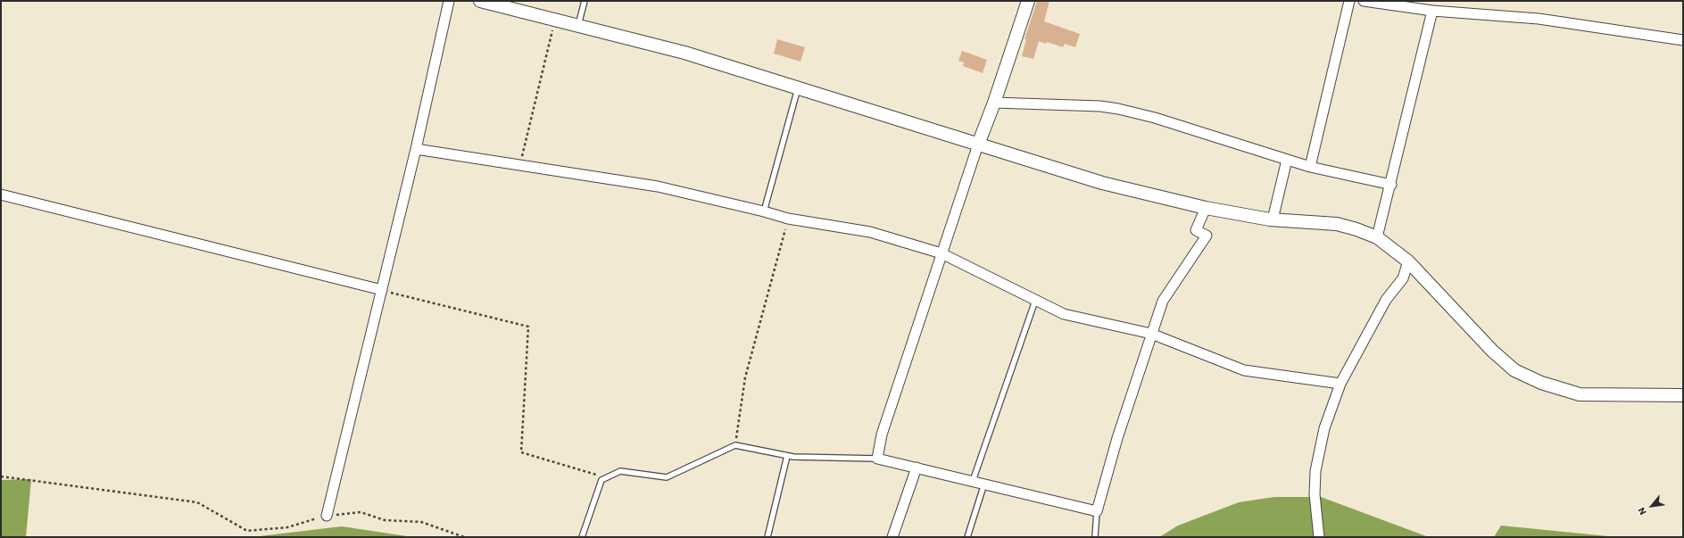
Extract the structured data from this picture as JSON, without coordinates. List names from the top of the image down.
{
  "north": "bottom left"
}
